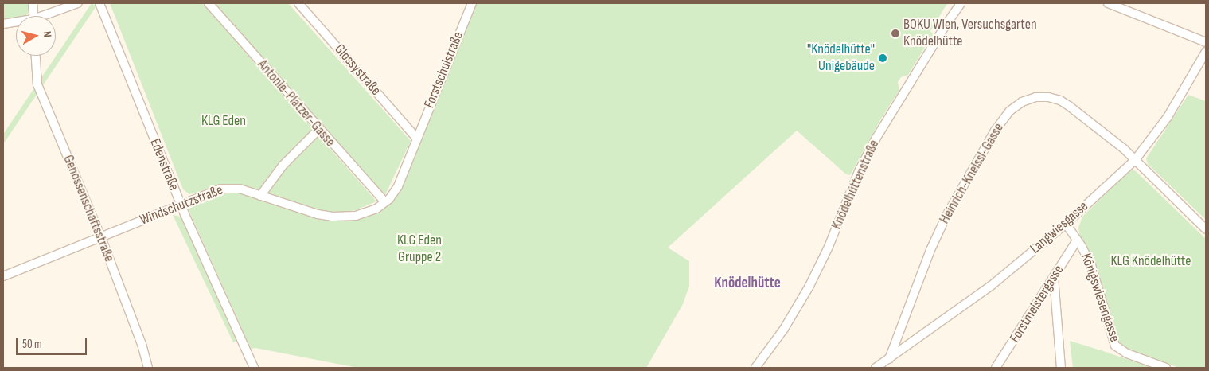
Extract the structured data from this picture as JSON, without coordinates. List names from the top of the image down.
{
  "streets": {
    "street": [
      "Glossystraße",
      "Forstschulstraße",
      "Antonie-Platzer-Gasse",
      "Edenstraße",
      "Heinrich-Kneissl-Gasse",
      "Knödelhüttenstraße",
      "Windschutzstraße",
      "Genossenschaftsstraße",
      "Langwiesgasse",
      "Königswiesengasse",
      "Forstmeistergasse"
    ]
  },
  "crossings": [
    ["Glossystraße", "Forstschulstraße"],
    ["Glossystraße", "Windschutzstraße"],
    ["Forstschulstraße", "Windschutzstraße"],
    ["Antonie-Platzer-Gasse", "Windschutzstraße"],
    ["Edenstraße", "Windschutzstraße"],
    ["Heinrich-Kneissl-Gasse", "Langwiesgasse"],
    ["Windschutzstraße", "Genossenschaftsstraße"],
    ["Langwiesgasse", "Königswiesengasse"],
    ["Königswiesengasse", "Forstmeistergasse"]
  ],
  "districts": ["Knödelhütte"],
  "parks": ["KLG Eden", "KLG Eden Gruppe 2", "KLG Knödelhütte"],
  "places": ["BOKU Wien, Versuchsgarten Knödelhütte", "\"Knödelhütte\" Unigebäude"],
  "scale_bar": "50 m",
  "north": "right"
}
